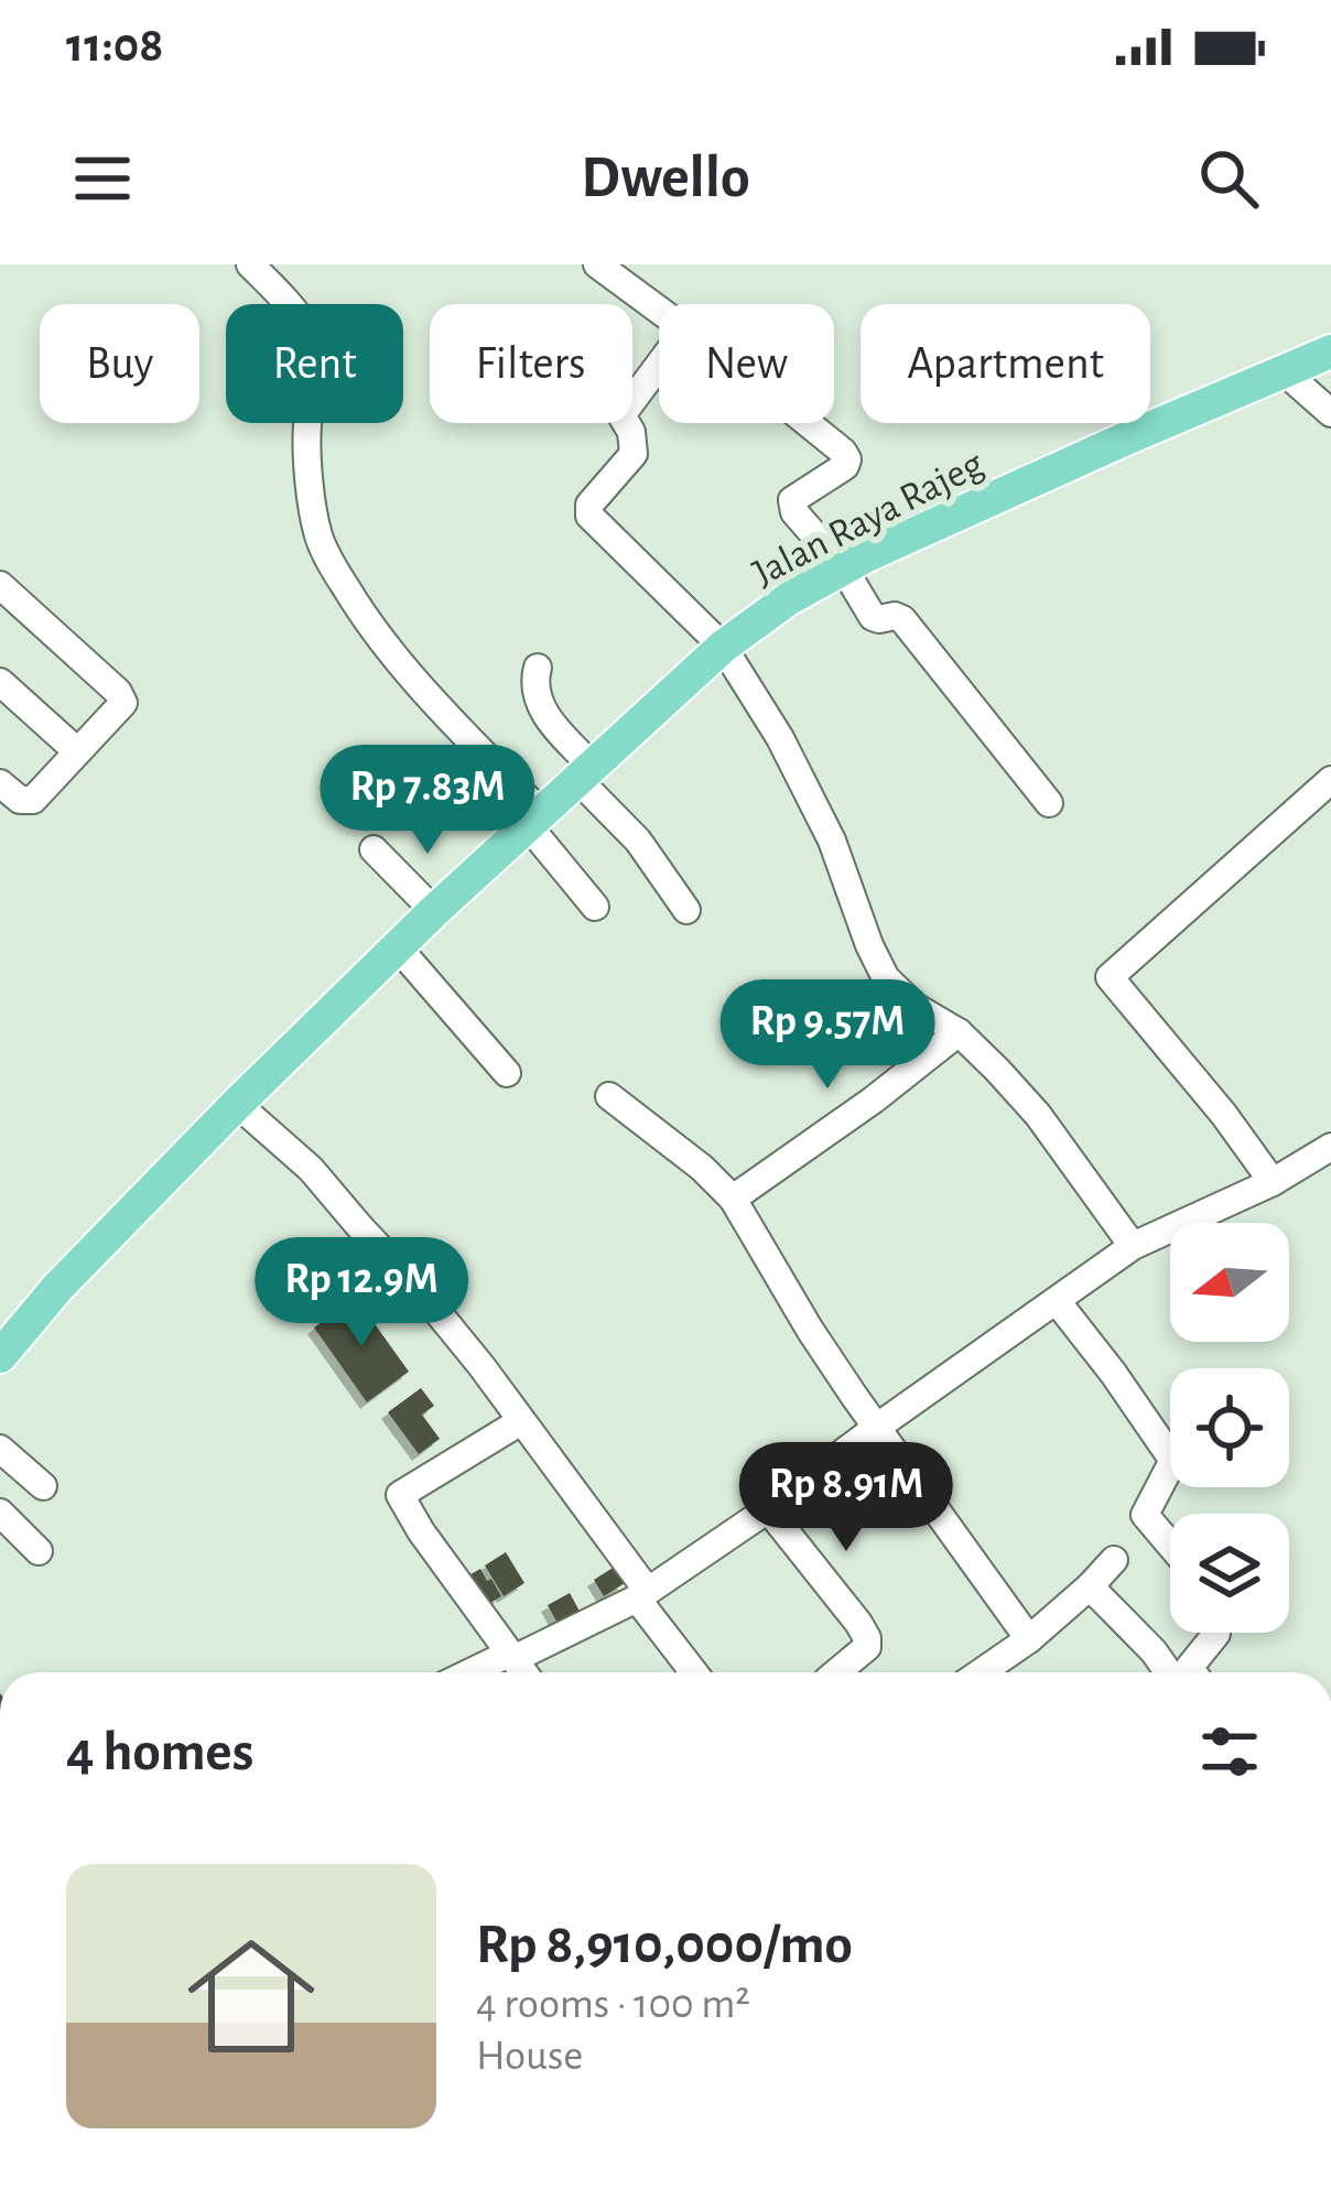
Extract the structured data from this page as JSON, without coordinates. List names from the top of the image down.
{
  "streets": {
    "main road": ["Jalan Raya Rajeg"]
  },
  "north": "left",
  "page": {
    "status": "11:08",
    "header": "Dwello",
    "chip": [
      "Buy",
      "Rent",
      "Filters",
      "New",
      "Apartment"
    ],
    "price": [
      "Rp 7.83M",
      "Rp 9.57M",
      "Rp 12.9M",
      "Rp 8.91M"
    ],
    "heading": "4 homes",
    "list": [
      {
        "name": "Rp 8,910,000/mo",
        "note": "4 rooms · 100 m² · House"
      }
    ]
  }
}
